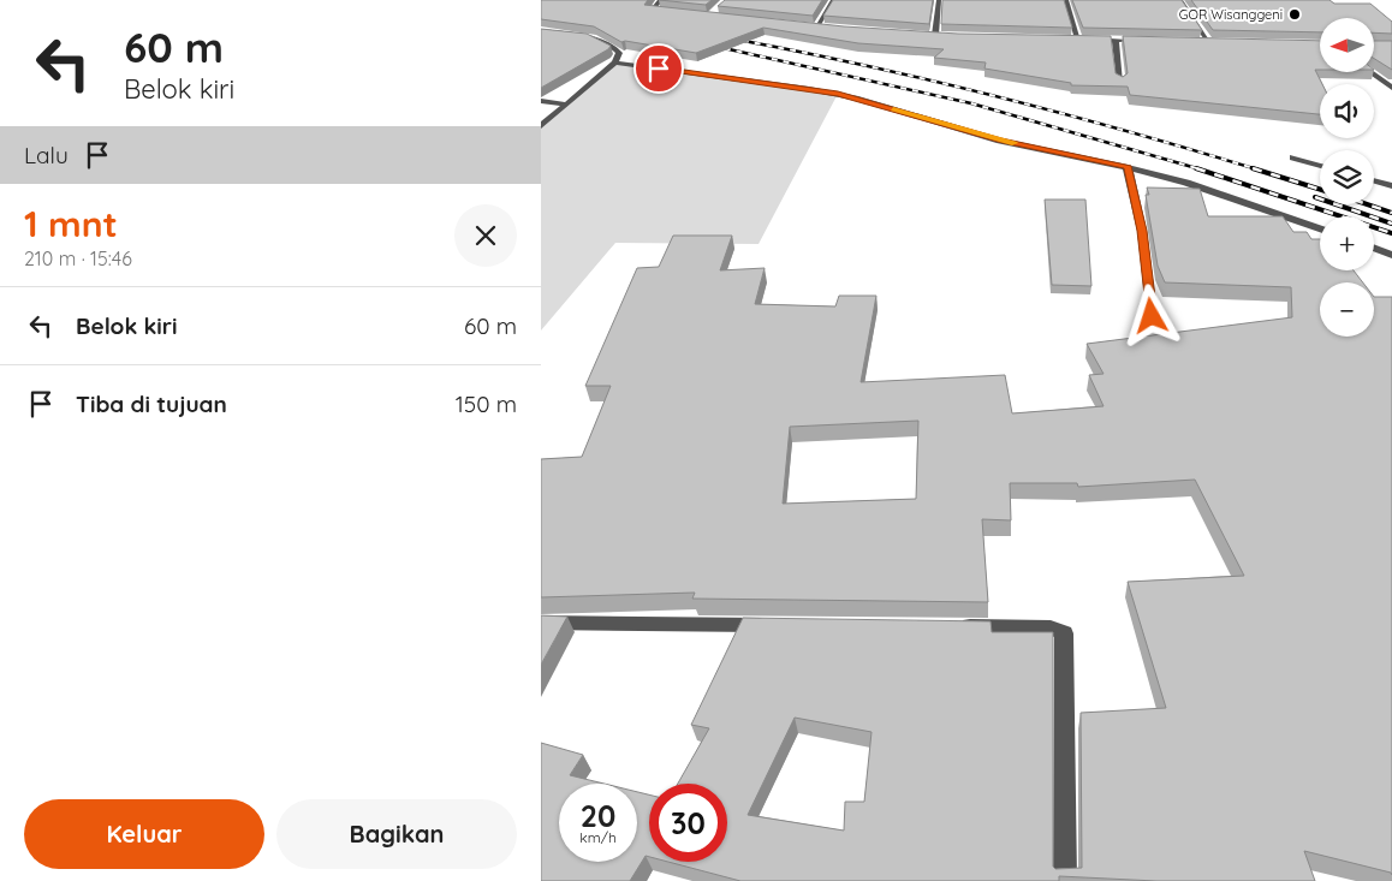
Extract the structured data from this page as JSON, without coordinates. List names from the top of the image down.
{
  "places": ["GOR Wisanggeni"],
  "north": "left",
  "page": {
    "turn": ["60 m", "Belok kiri"],
    "map_buttons": ["+", "−"],
    "then": "Lalu",
    "heading": ["1 mnt", "210 m · 15:46"],
    "list": [
      {
        "name": "Belok kiri",
        "value": "60 m"
      },
      {
        "name": "Tiba di tujuan",
        "value": "150 m"
      }
    ],
    "speed": "20 km/h",
    "limit": "30",
    "buttons": ["Keluar", "Bagikan"]
  }
}
